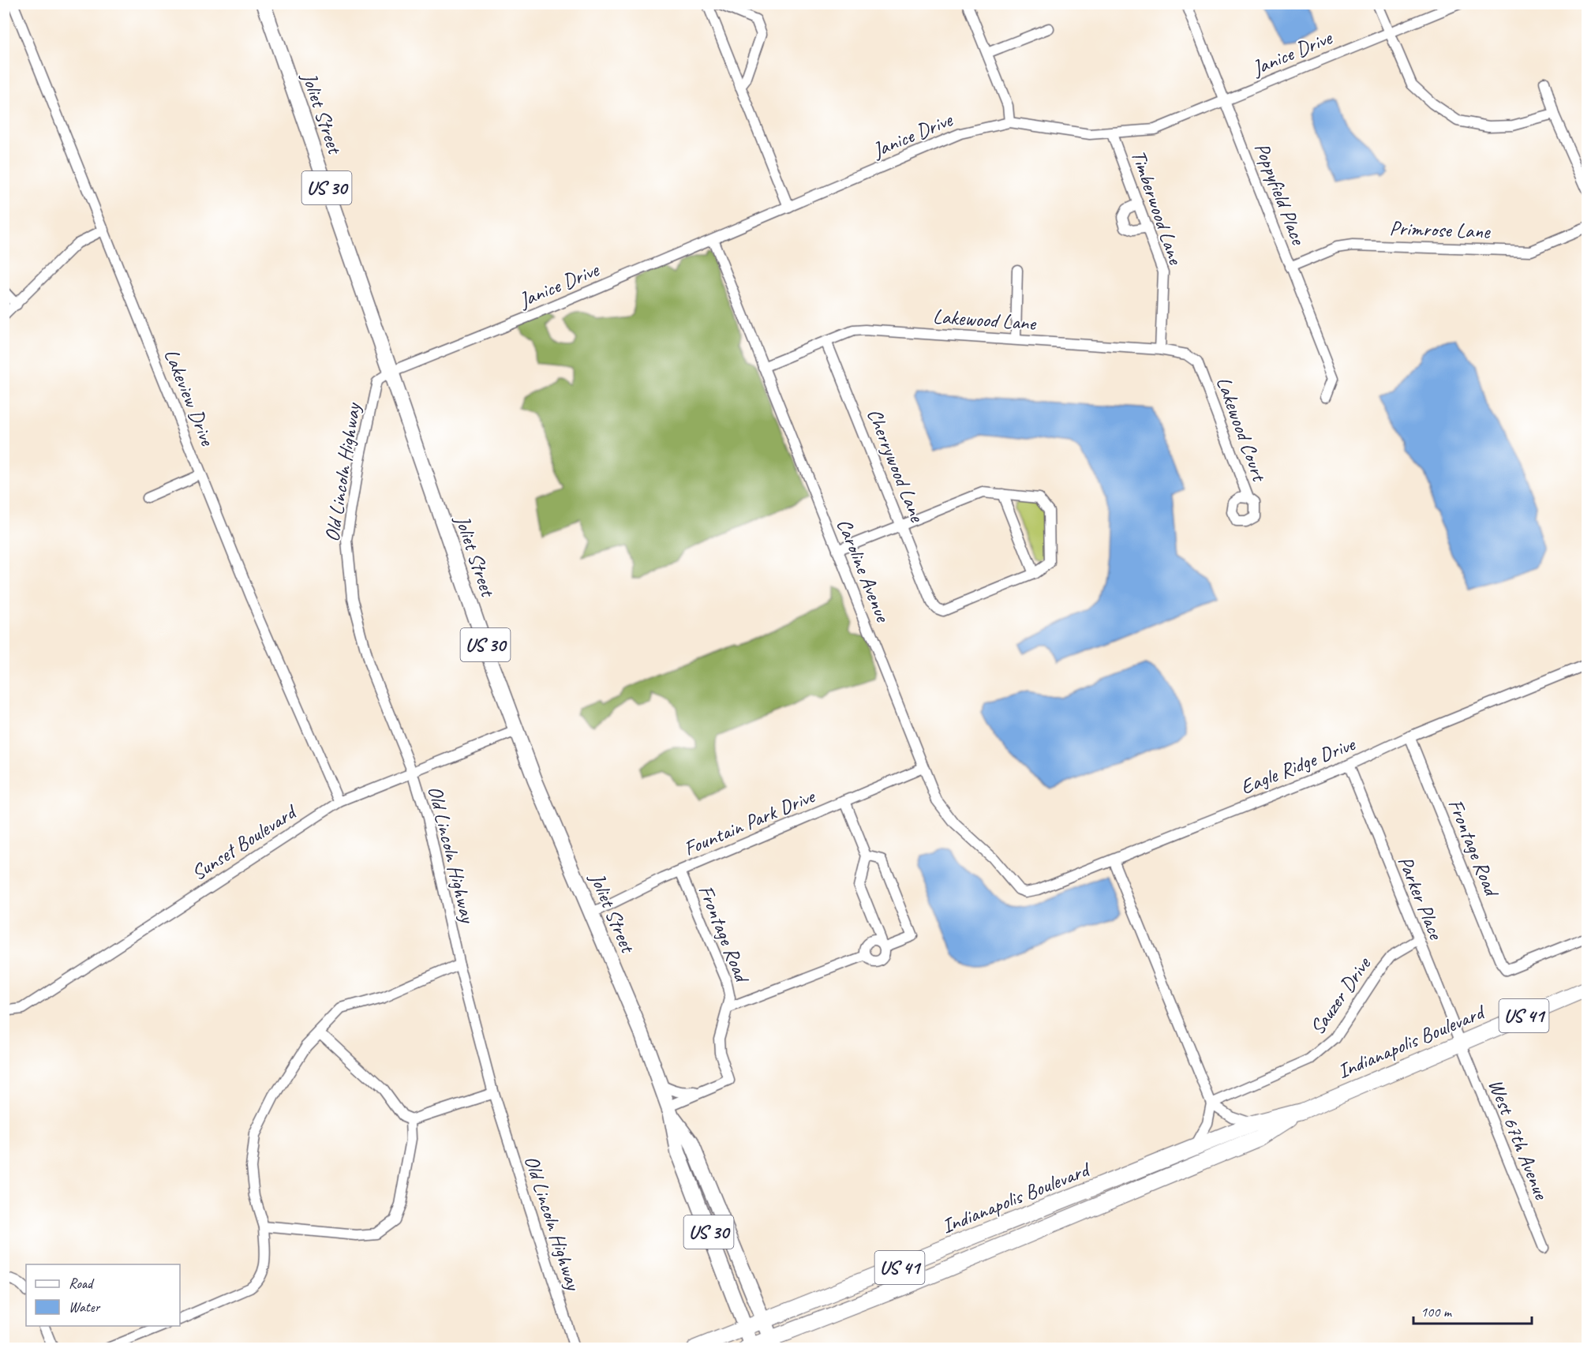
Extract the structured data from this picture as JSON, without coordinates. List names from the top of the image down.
{
  "streets": {
    "highway": ["US 41", "Indianapolis Boulevard"],
    "main road": ["Joliet Street", "US 30"],
    "street": [
      "Janice Drive",
      "Poppyfield Place",
      "Timberwood Lane",
      "Primrose Lane",
      "Lakewood Lane",
      "Lakeview Drive",
      "Lakewood Court",
      "Cherrywood Lane",
      "Old Lincoln Highway",
      "Caroline Avenue",
      "Eagle Ridge Drive",
      "Fountain Park Drive",
      "Sunset Boulevard",
      "Frontage Road",
      "Parker Place",
      "Sauzer Drive",
      "West 67th Avenue"
    ]
  },
  "crossings": [
    ["Janice Drive", "Joliet Street"],
    ["Janice Drive", "Poppyfield Place"],
    ["Janice Drive", "Timberwood Lane"],
    ["Janice Drive", "Old Lincoln Highway"],
    ["Janice Drive", "Caroline Avenue"],
    ["Joliet Street", "US 30"],
    ["Joliet Street", "Old Lincoln Highway"],
    ["Joliet Street", "Fountain Park Drive"],
    ["Joliet Street", "Sunset Boulevard"],
    ["Joliet Street", "Frontage Road"],
    ["US 30", "Frontage Road"],
    ["US 30", "US 41"],
    ["US 30", "Indianapolis Boulevard"],
    ["Poppyfield Place", "Primrose Lane"],
    ["Timberwood Lane", "Lakewood Lane"],
    ["Lakewood Lane", "Lakewood Court"],
    ["Lakewood Lane", "Cherrywood Lane"],
    ["Lakewood Lane", "Caroline Avenue"],
    ["Lakeview Drive", "Sunset Boulevard"],
    ["Old Lincoln Highway", "Sunset Boulevard"],
    ["Caroline Avenue", "Eagle Ridge Drive"],
    ["Caroline Avenue", "Fountain Park Drive"],
    ["Eagle Ridge Drive", "Frontage Road"],
    ["Eagle Ridge Drive", "Parker Place"],
    ["Fountain Park Drive", "Frontage Road"],
    ["Parker Place", "Sauzer Drive"],
    ["Parker Place", "Indianapolis Boulevard"],
    ["Parker Place", "West 67th Avenue"],
    ["US 41", "Indianapolis Boulevard"],
    ["Indianapolis Boulevard", "West 67th Avenue"]
  ],
  "legend": ["Road", "Water"],
  "scale_bar": "100 m"
}
